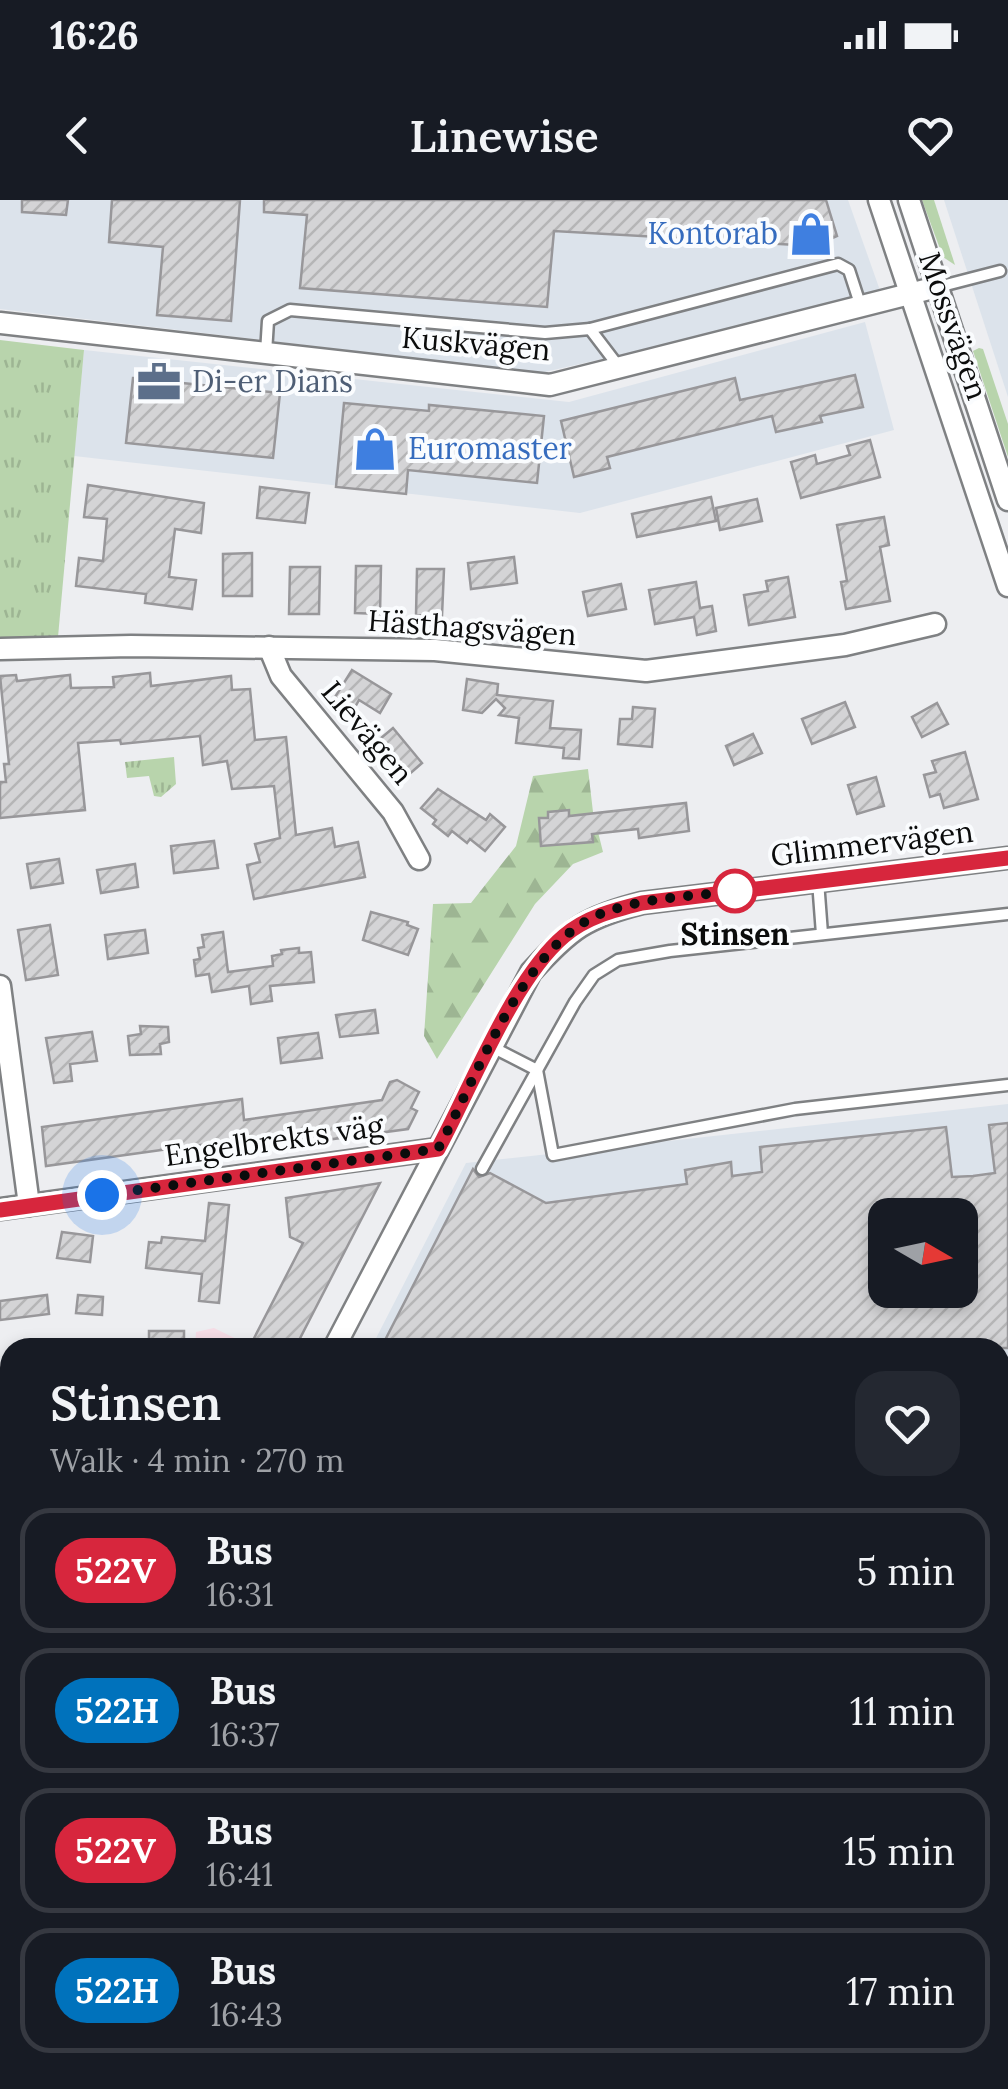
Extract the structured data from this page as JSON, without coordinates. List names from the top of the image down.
{
  "streets": {
    "street": [
      "Mossvägen",
      "Kuskvägen",
      "Hästhagsvägen",
      "Lievägen",
      "Glimmervägen",
      "Engelbrekts väg"
    ]
  },
  "crossings": [
    ["Mossvägen", "Kuskvägen"],
    ["Hästhagsvägen", "Lievägen"],
    ["Glimmervägen", "Engelbrekts väg"]
  ],
  "places": {
    "shop": ["Kontorab", "Euromaster"],
    "office": ["Di-er Dians"],
    "other": ["Stinsen"]
  },
  "lines": ["bus line 522V"],
  "north": "right",
  "page": {
    "status": "16:26",
    "header": "Linewise",
    "heading": ["Stinsen", "Walk · 4 min · 270 m"],
    "list": [
      {
        "mark": "522V",
        "name": "Bus",
        "note": "16:31",
        "value": "5 min"
      },
      {
        "mark": "522H",
        "name": "Bus",
        "note": "16:37",
        "value": "11 min"
      },
      {
        "mark": "522V",
        "name": "Bus",
        "note": "16:41",
        "value": "15 min"
      },
      {
        "mark": "522H",
        "name": "Bus",
        "note": "16:43",
        "value": "17 min"
      }
    ]
  }
}
